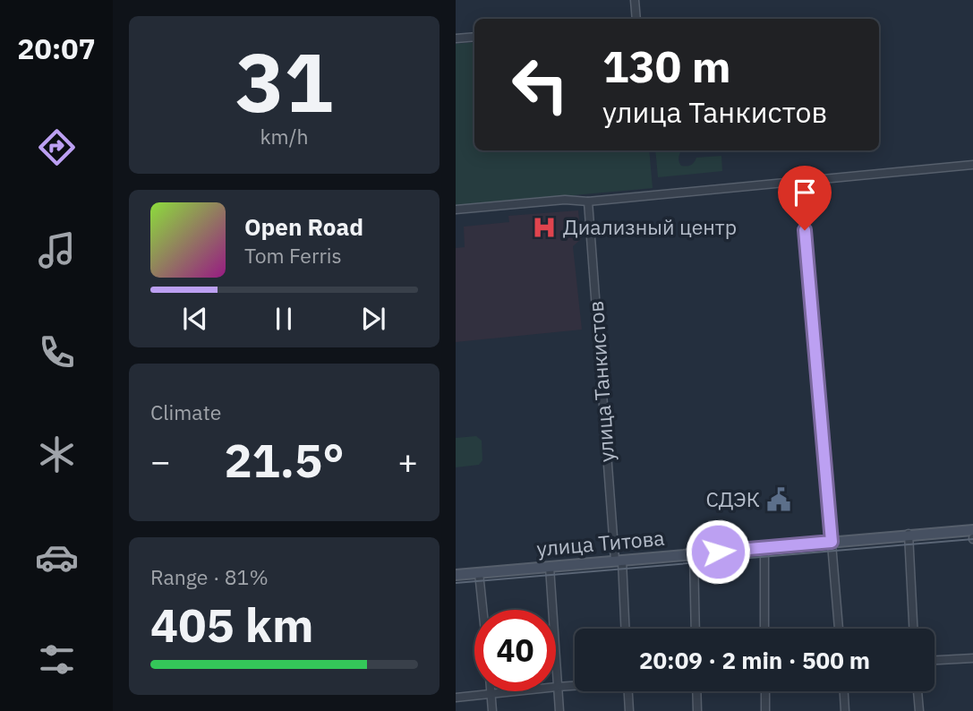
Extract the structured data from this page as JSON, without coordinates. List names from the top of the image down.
{
  "streets": {
    "street": ["улица Танкистов", "улица Титова"]
  },
  "crossings": [
    ["улица Танкистов", "улица Титова"]
  ],
  "places": {
    "hospital": ["Диализный центр"],
    "public building": ["СДЭК"]
  },
  "page": {
    "tabs": "20:07",
    "tile": [
      ["31", "km/h"],
      "Climate",
      ["Range · 81%", "405 km"]
    ],
    "turn": ["130 m", "улица Танкистов"],
    "song": ["Open Road", "Tom Ferris"],
    "heat": ["−", "21.5°", "+"],
    "limit": "40",
    "trip": "20:09 · 2 min · 500 m"
  }
}
